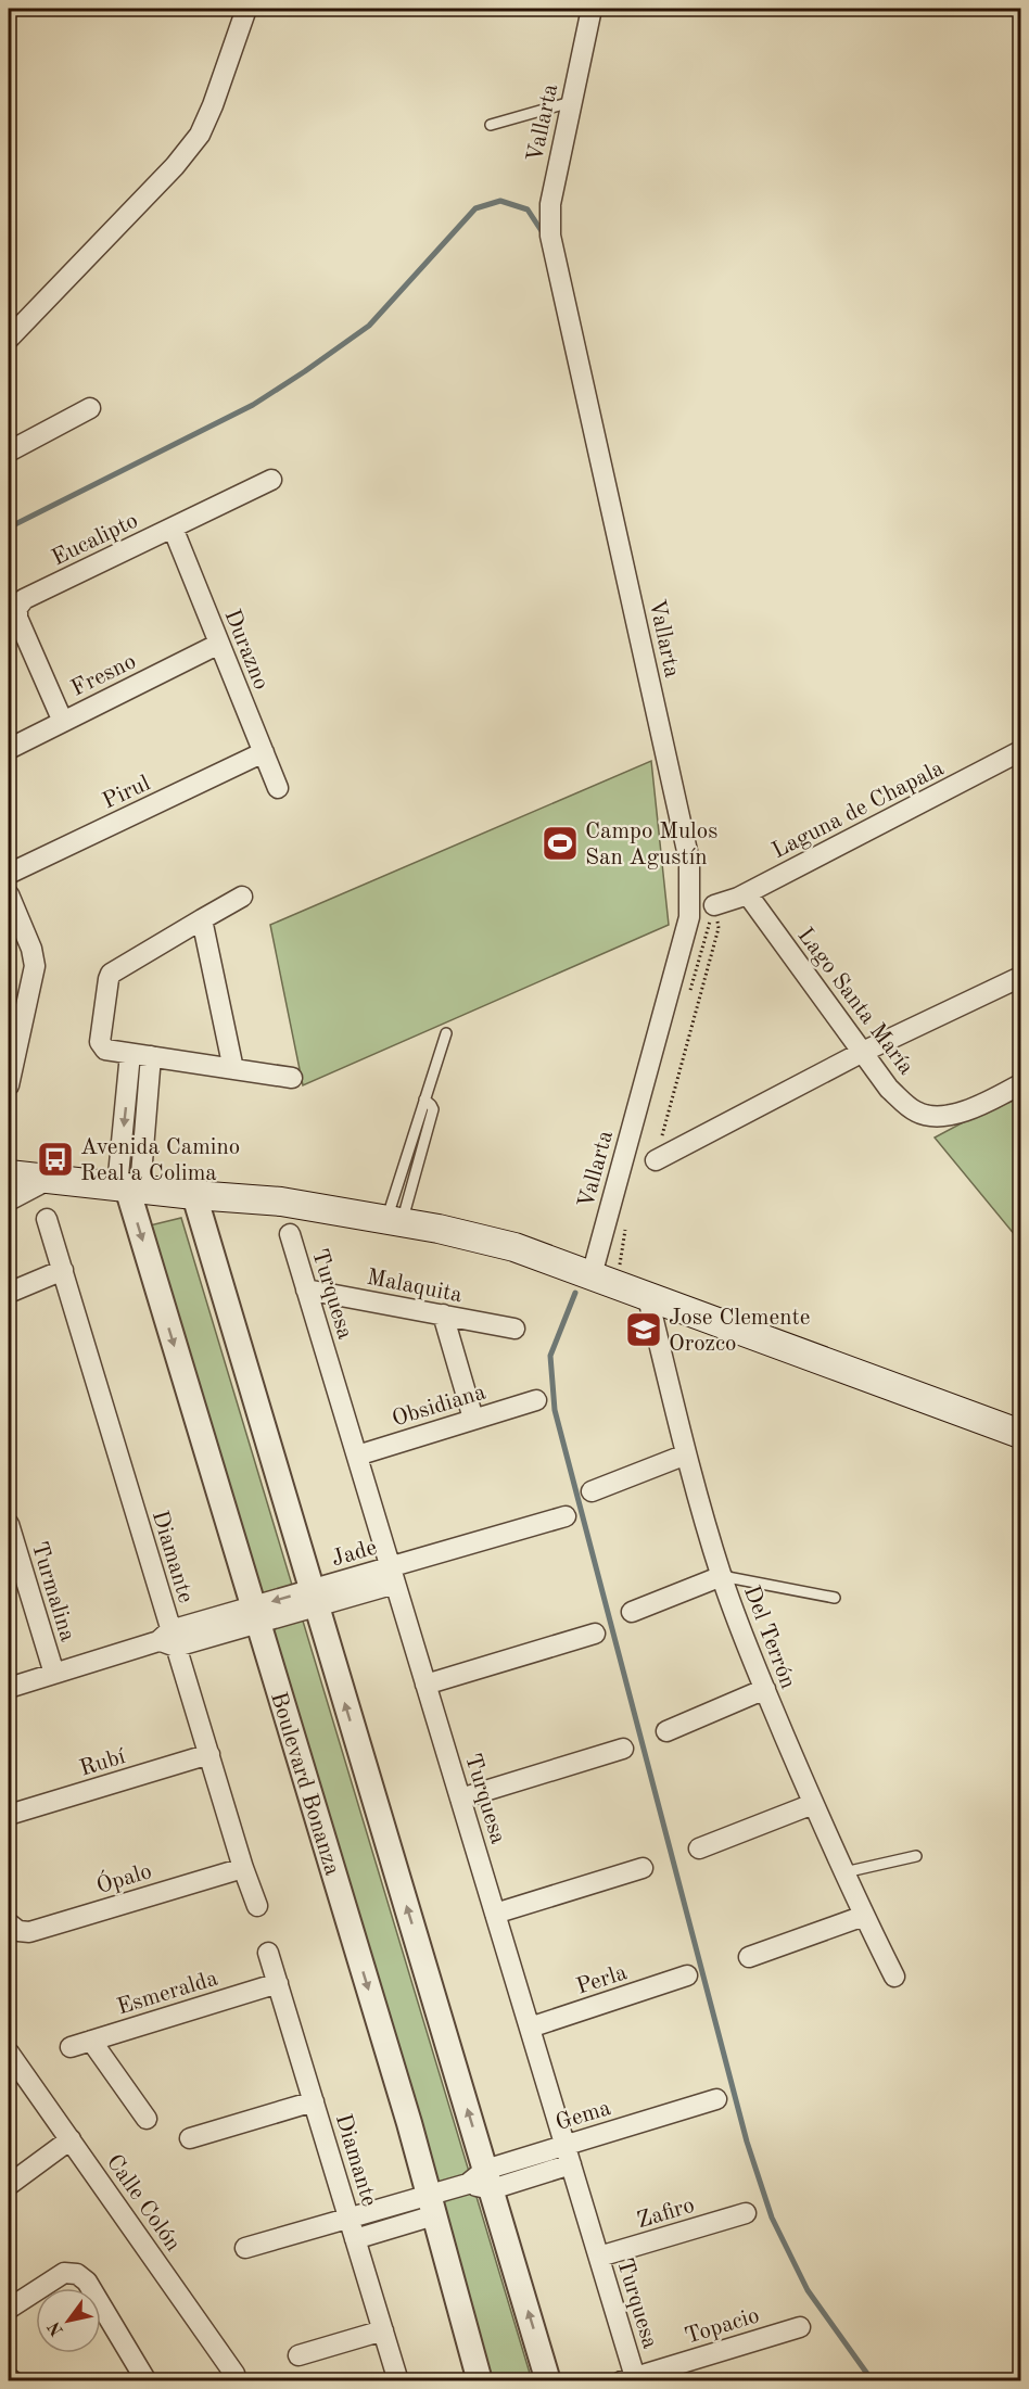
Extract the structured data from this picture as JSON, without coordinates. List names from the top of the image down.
{
  "streets": {
    "street": [
      "Vallarta",
      "Eucalipto",
      "Durazno",
      "Fresno",
      "Pirul",
      "Laguna de Chapala",
      "Lago Santa María",
      "Malaquita",
      "Turquesa",
      "Obsidiana",
      "Jade",
      "Diamante",
      "Turmalina",
      "Del Terrón",
      "Rubí",
      "Boulevard Bonanza",
      "Ópalo",
      "Perla",
      "Esmeralda",
      "Gema",
      "Calle Colón",
      "Zafiro",
      "Topacio"
    ]
  },
  "crossings": [
    ["Eucalipto", "Durazno"],
    ["Eucalipto", "Fresno"],
    ["Durazno", "Fresno"],
    ["Durazno", "Pirul"],
    ["Laguna de Chapala", "Lago Santa María"],
    ["Malaquita", "Turquesa"],
    ["Turquesa", "Obsidiana"],
    ["Turquesa", "Jade"],
    ["Turquesa", "Perla"],
    ["Turquesa", "Gema"],
    ["Turquesa", "Zafiro"],
    ["Turquesa", "Topacio"],
    ["Jade", "Diamante"],
    ["Jade", "Turmalina"],
    ["Jade", "Boulevard Bonanza"],
    ["Diamante", "Rubí"],
    ["Diamante", "Ópalo"],
    ["Diamante", "Esmeralda"],
    ["Diamante", "Gema"],
    ["Boulevard Bonanza", "Gema"]
  ],
  "places": {
    "sports": ["Campo Mulos San Agustín"],
    "bus stop": ["Avenida Camino Real a Colima"],
    "school or university": ["Jose Clemente Orozco"]
  },
  "north": "bottom left"
}
